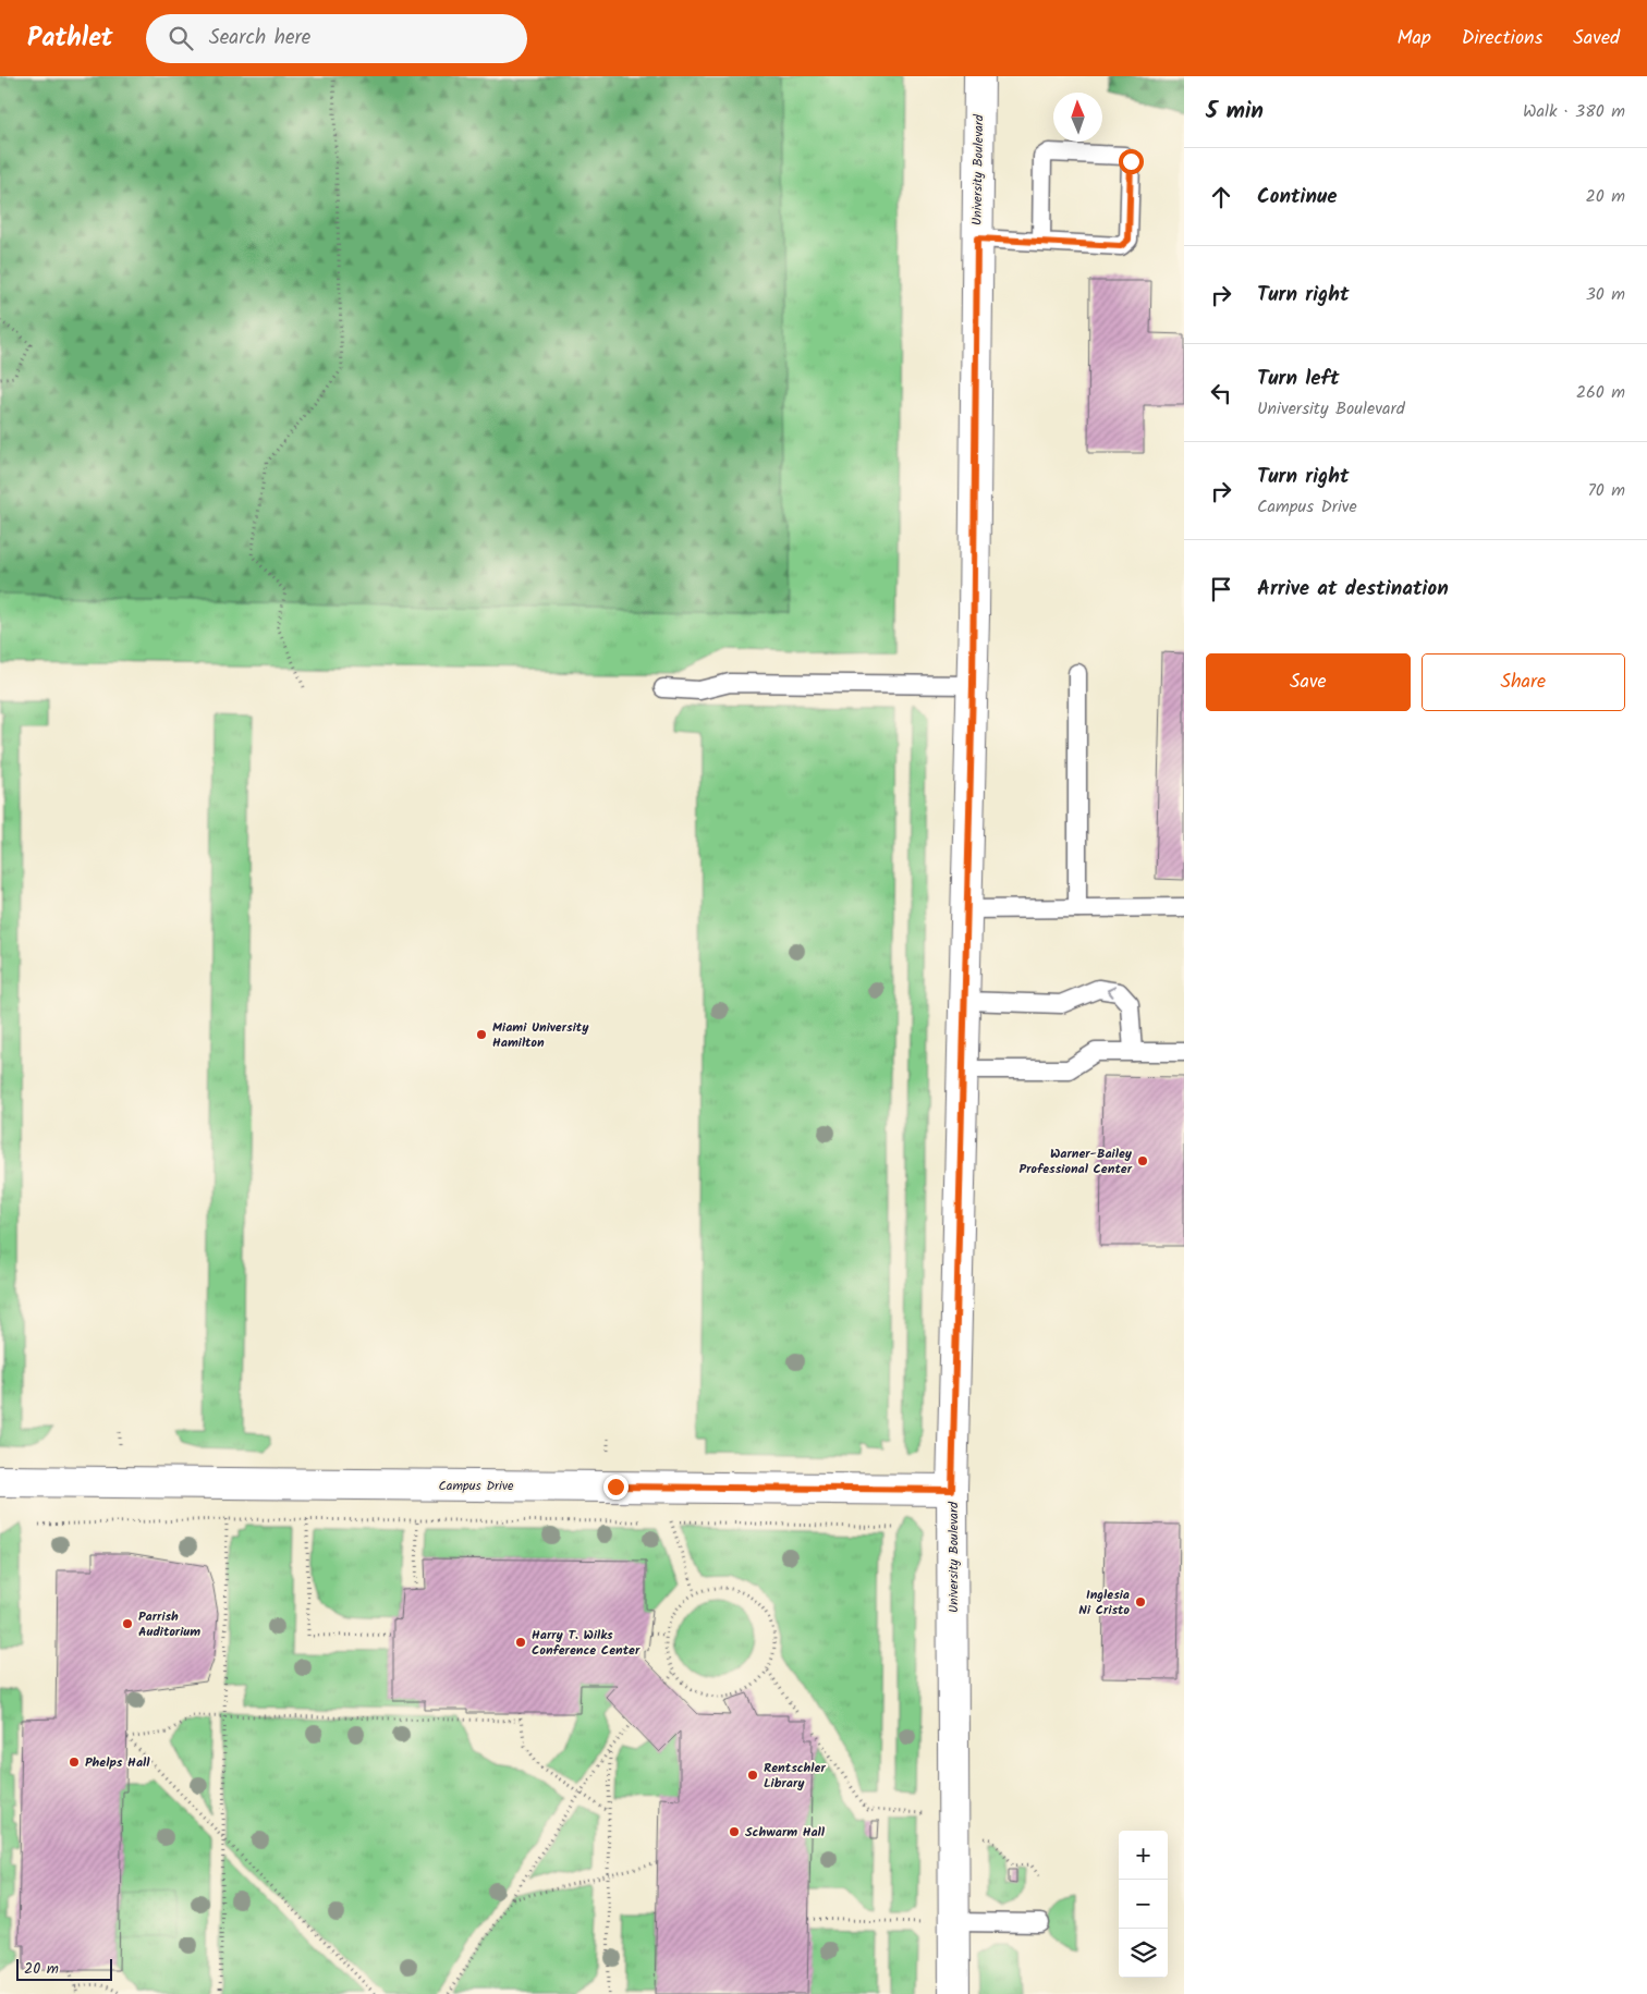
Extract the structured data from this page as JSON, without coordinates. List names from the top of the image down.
{
  "streets": {
    "street": ["University Boulevard", "Campus Drive"]
  },
  "crossings": [
    ["University Boulevard", "Campus Drive"]
  ],
  "places": [
    "Miami University Hamilton",
    "Warner-Bailey Professional Center",
    "Inglesia Ni Cristo",
    "Parrish Auditorium",
    "Harry T. Wilks Conference Center",
    "Phelps Hall",
    "Rentschler Library",
    "Schwarm Hall"
  ],
  "scale_bar": "20 m",
  "north": "top",
  "page": {
    "header": "Pathlet",
    "search": "Search here",
    "nav": ["Map", "Directions", "Saved"],
    "heading": ["5 min", "Walk · 380 m"],
    "list": [
      ["Continue", "20 m"],
      ["Turn right", "30 m"],
      ["Turn left", "University Boulevard", "260 m"],
      ["Turn right", "Campus Drive", "70 m"],
      "Arrive at destination"
    ],
    "buttons": ["Save", "Share"],
    "map_buttons": ["+", "−"],
    "scale": "20 m"
  }
}
